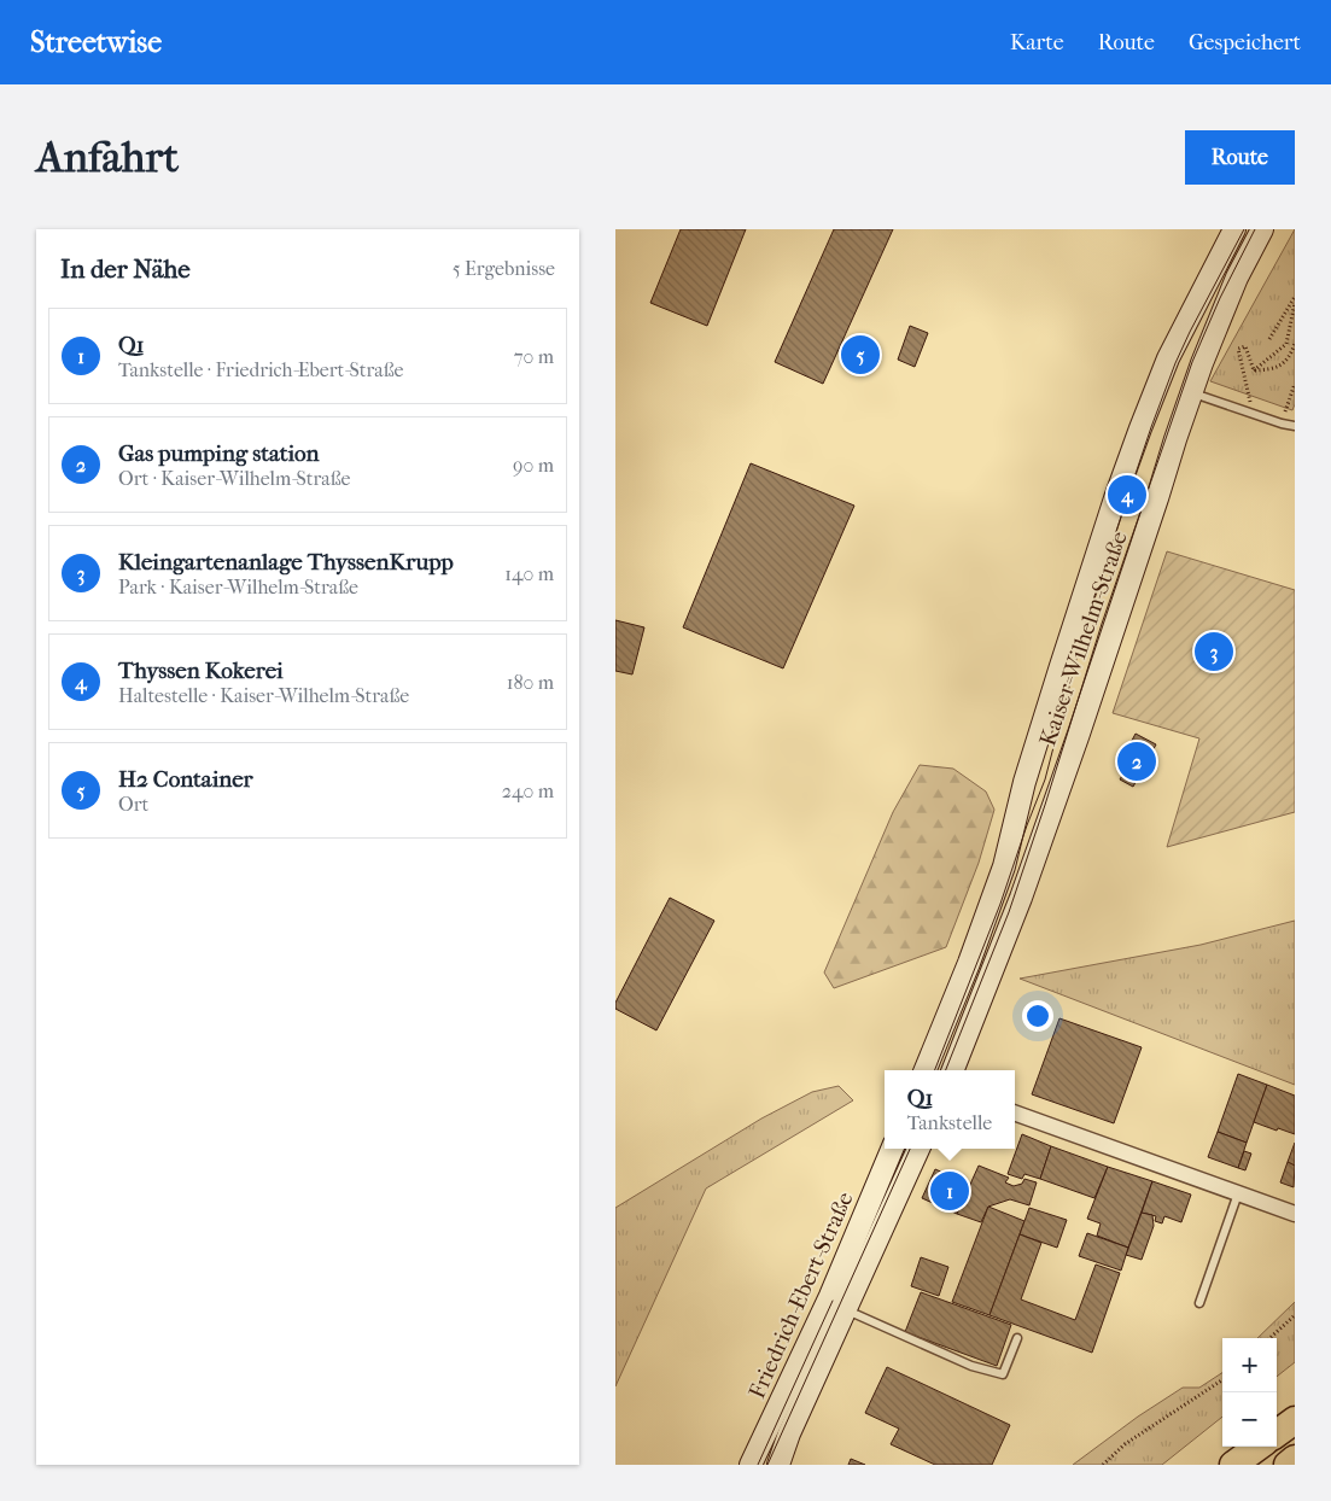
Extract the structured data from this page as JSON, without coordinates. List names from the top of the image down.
{
  "streets": {
    "main road": ["Kaiser-Wilhelm-Straße", "Friedrich-Ebert-Straße"]
  },
  "page": {
    "header": "Streetwise",
    "nav": ["Karte", "Route", "Gespeichert"],
    "buttons": "Route",
    "title": "Anfahrt",
    "heading": ["In der Nähe", "5 Ergebnisse"],
    "list": [
      {
        "mark": "1",
        "name": "Q1",
        "note": "Tankstelle · Friedrich-Ebert-Straße",
        "value": "70 m"
      },
      {
        "mark": "2",
        "name": "Gas pumping station",
        "note": "Ort · Kaiser-Wilhelm-Straße",
        "value": "90 m"
      },
      {
        "mark": "3",
        "name": "Kleingartenanlage ThyssenKrupp",
        "note": "Park · Kaiser-Wilhelm-Straße",
        "value": "140 m"
      },
      {
        "mark": "4",
        "name": "Thyssen Kokerei",
        "note": "Haltestelle · Kaiser-Wilhelm-Straße",
        "value": "180 m"
      },
      {
        "mark": "5",
        "name": "H2 Container",
        "note": "Ort",
        "value": "240 m"
      }
    ],
    "pins": [
      "5",
      "4",
      "3",
      "2",
      "1"
    ],
    "popup": ["Q1", "Tankstelle"],
    "map_buttons": ["+", "−"]
  }
}
